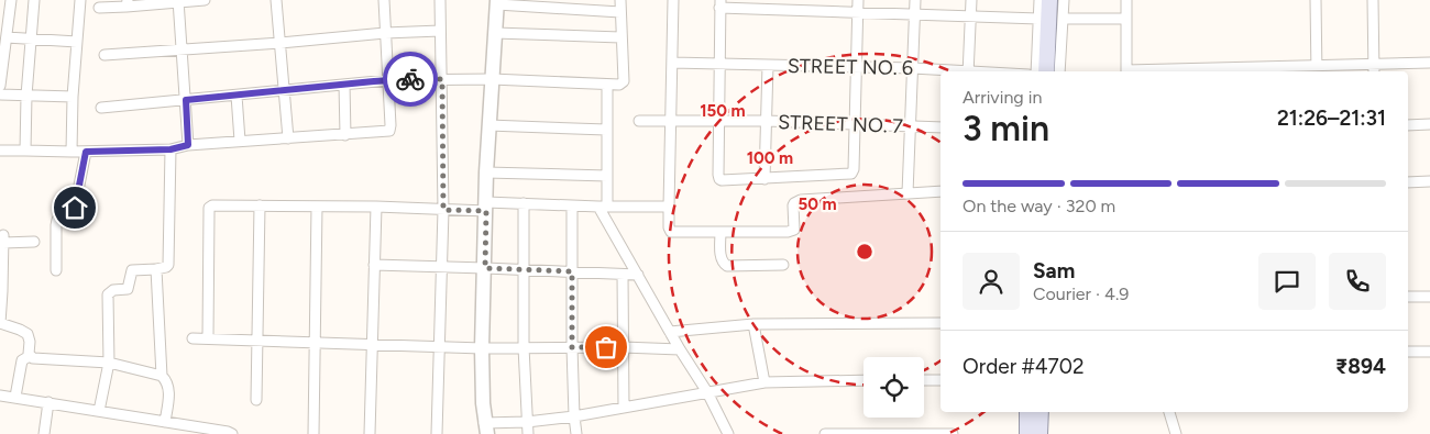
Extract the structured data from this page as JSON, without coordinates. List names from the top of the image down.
{
  "streets": {
    "street": ["STREET NO. 6", "STREET NO. 7"]
  },
  "page": {
    "heading": ["3 min", "Arriving in", "21:26–21:31"],
    "panel": [
      "Sam",
      "Courier · 4.9",
      "Order #4702",
      "₹894"
    ],
    "bar": "On the way · 320 m"
  },
  "rings": ["150 m", "100 m", "50 m"]
}
